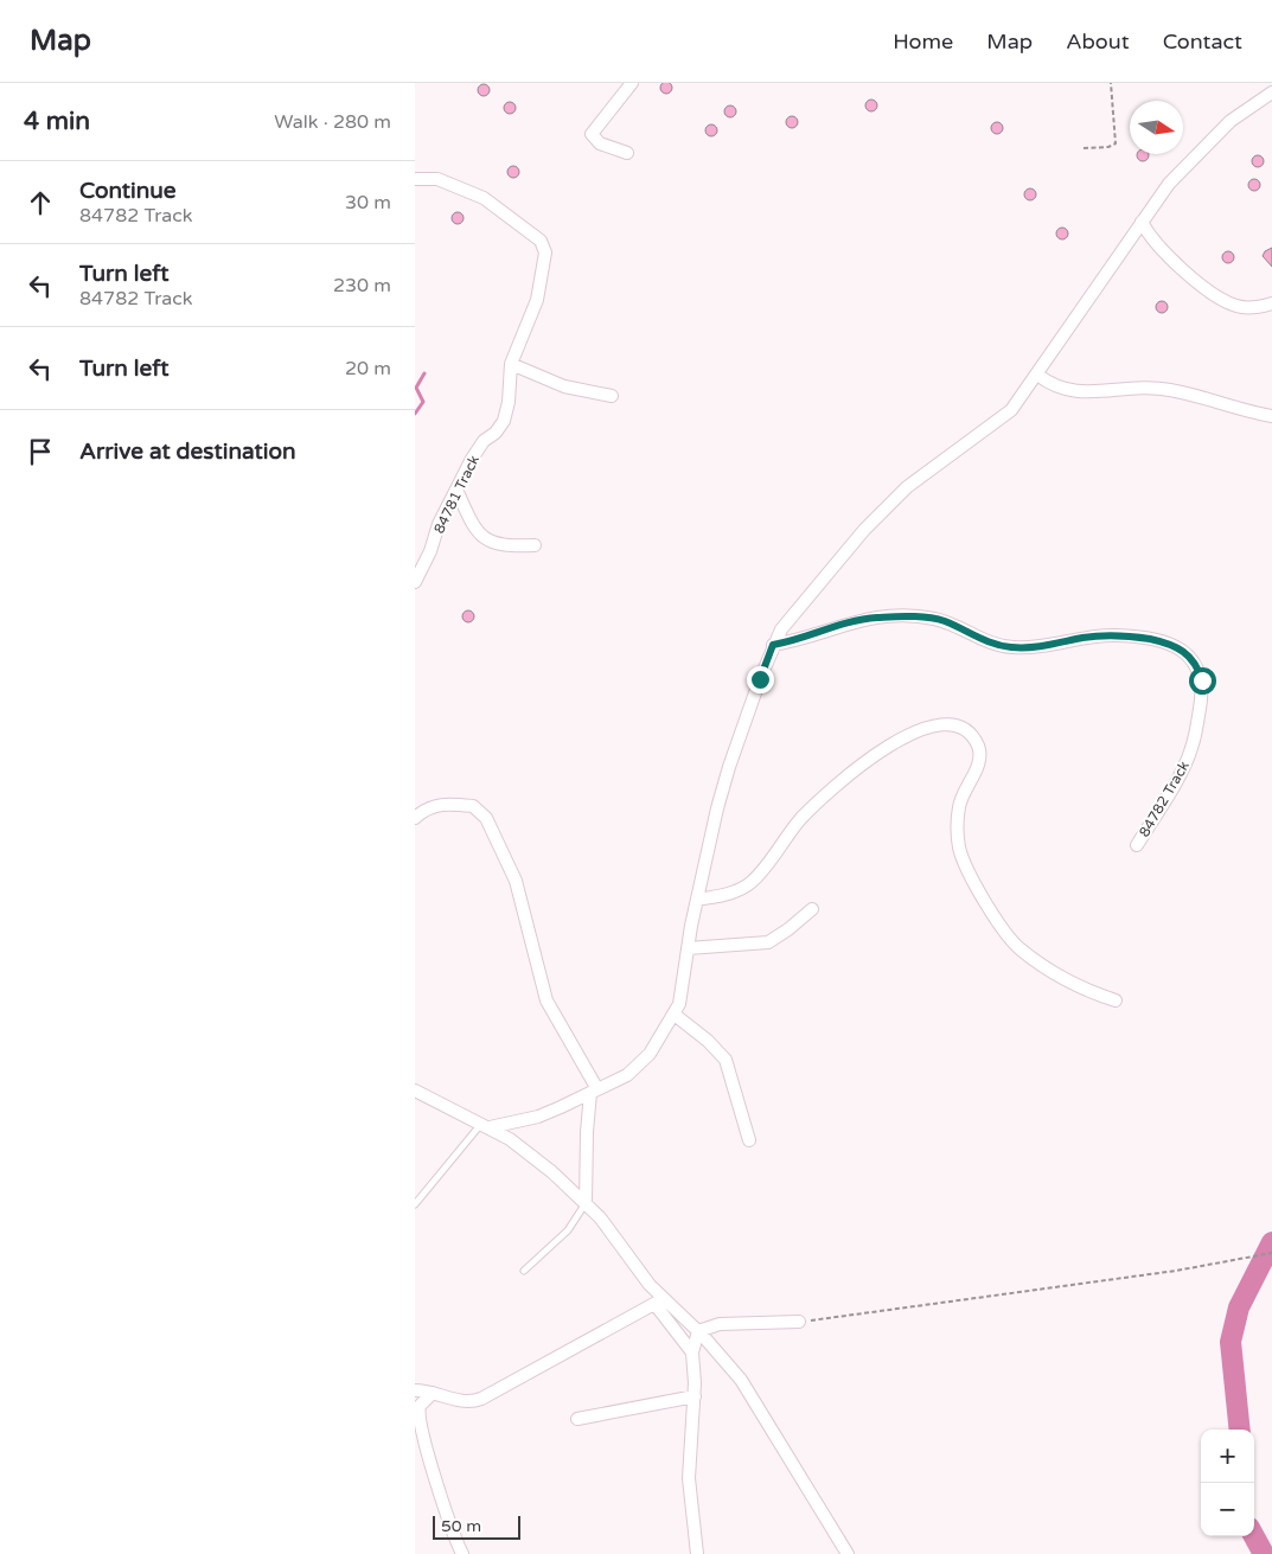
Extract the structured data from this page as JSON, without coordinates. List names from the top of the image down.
{
  "streets": {
    "street": ["84781 Track", "84782 Track"]
  },
  "scale_bar": "50 m",
  "north": "right",
  "page": {
    "header": "Map",
    "nav": [
      "Home",
      "Map",
      "About",
      "Contact"
    ],
    "heading": ["4 min", "Walk · 280 m"],
    "list": [
      ["Continue", "84782 Track", "30 m"],
      ["Turn left", "84782 Track", "230 m"],
      ["Turn left", "20 m"],
      "Arrive at destination"
    ],
    "map_buttons": ["+", "−"],
    "scale": "50 m"
  }
}
